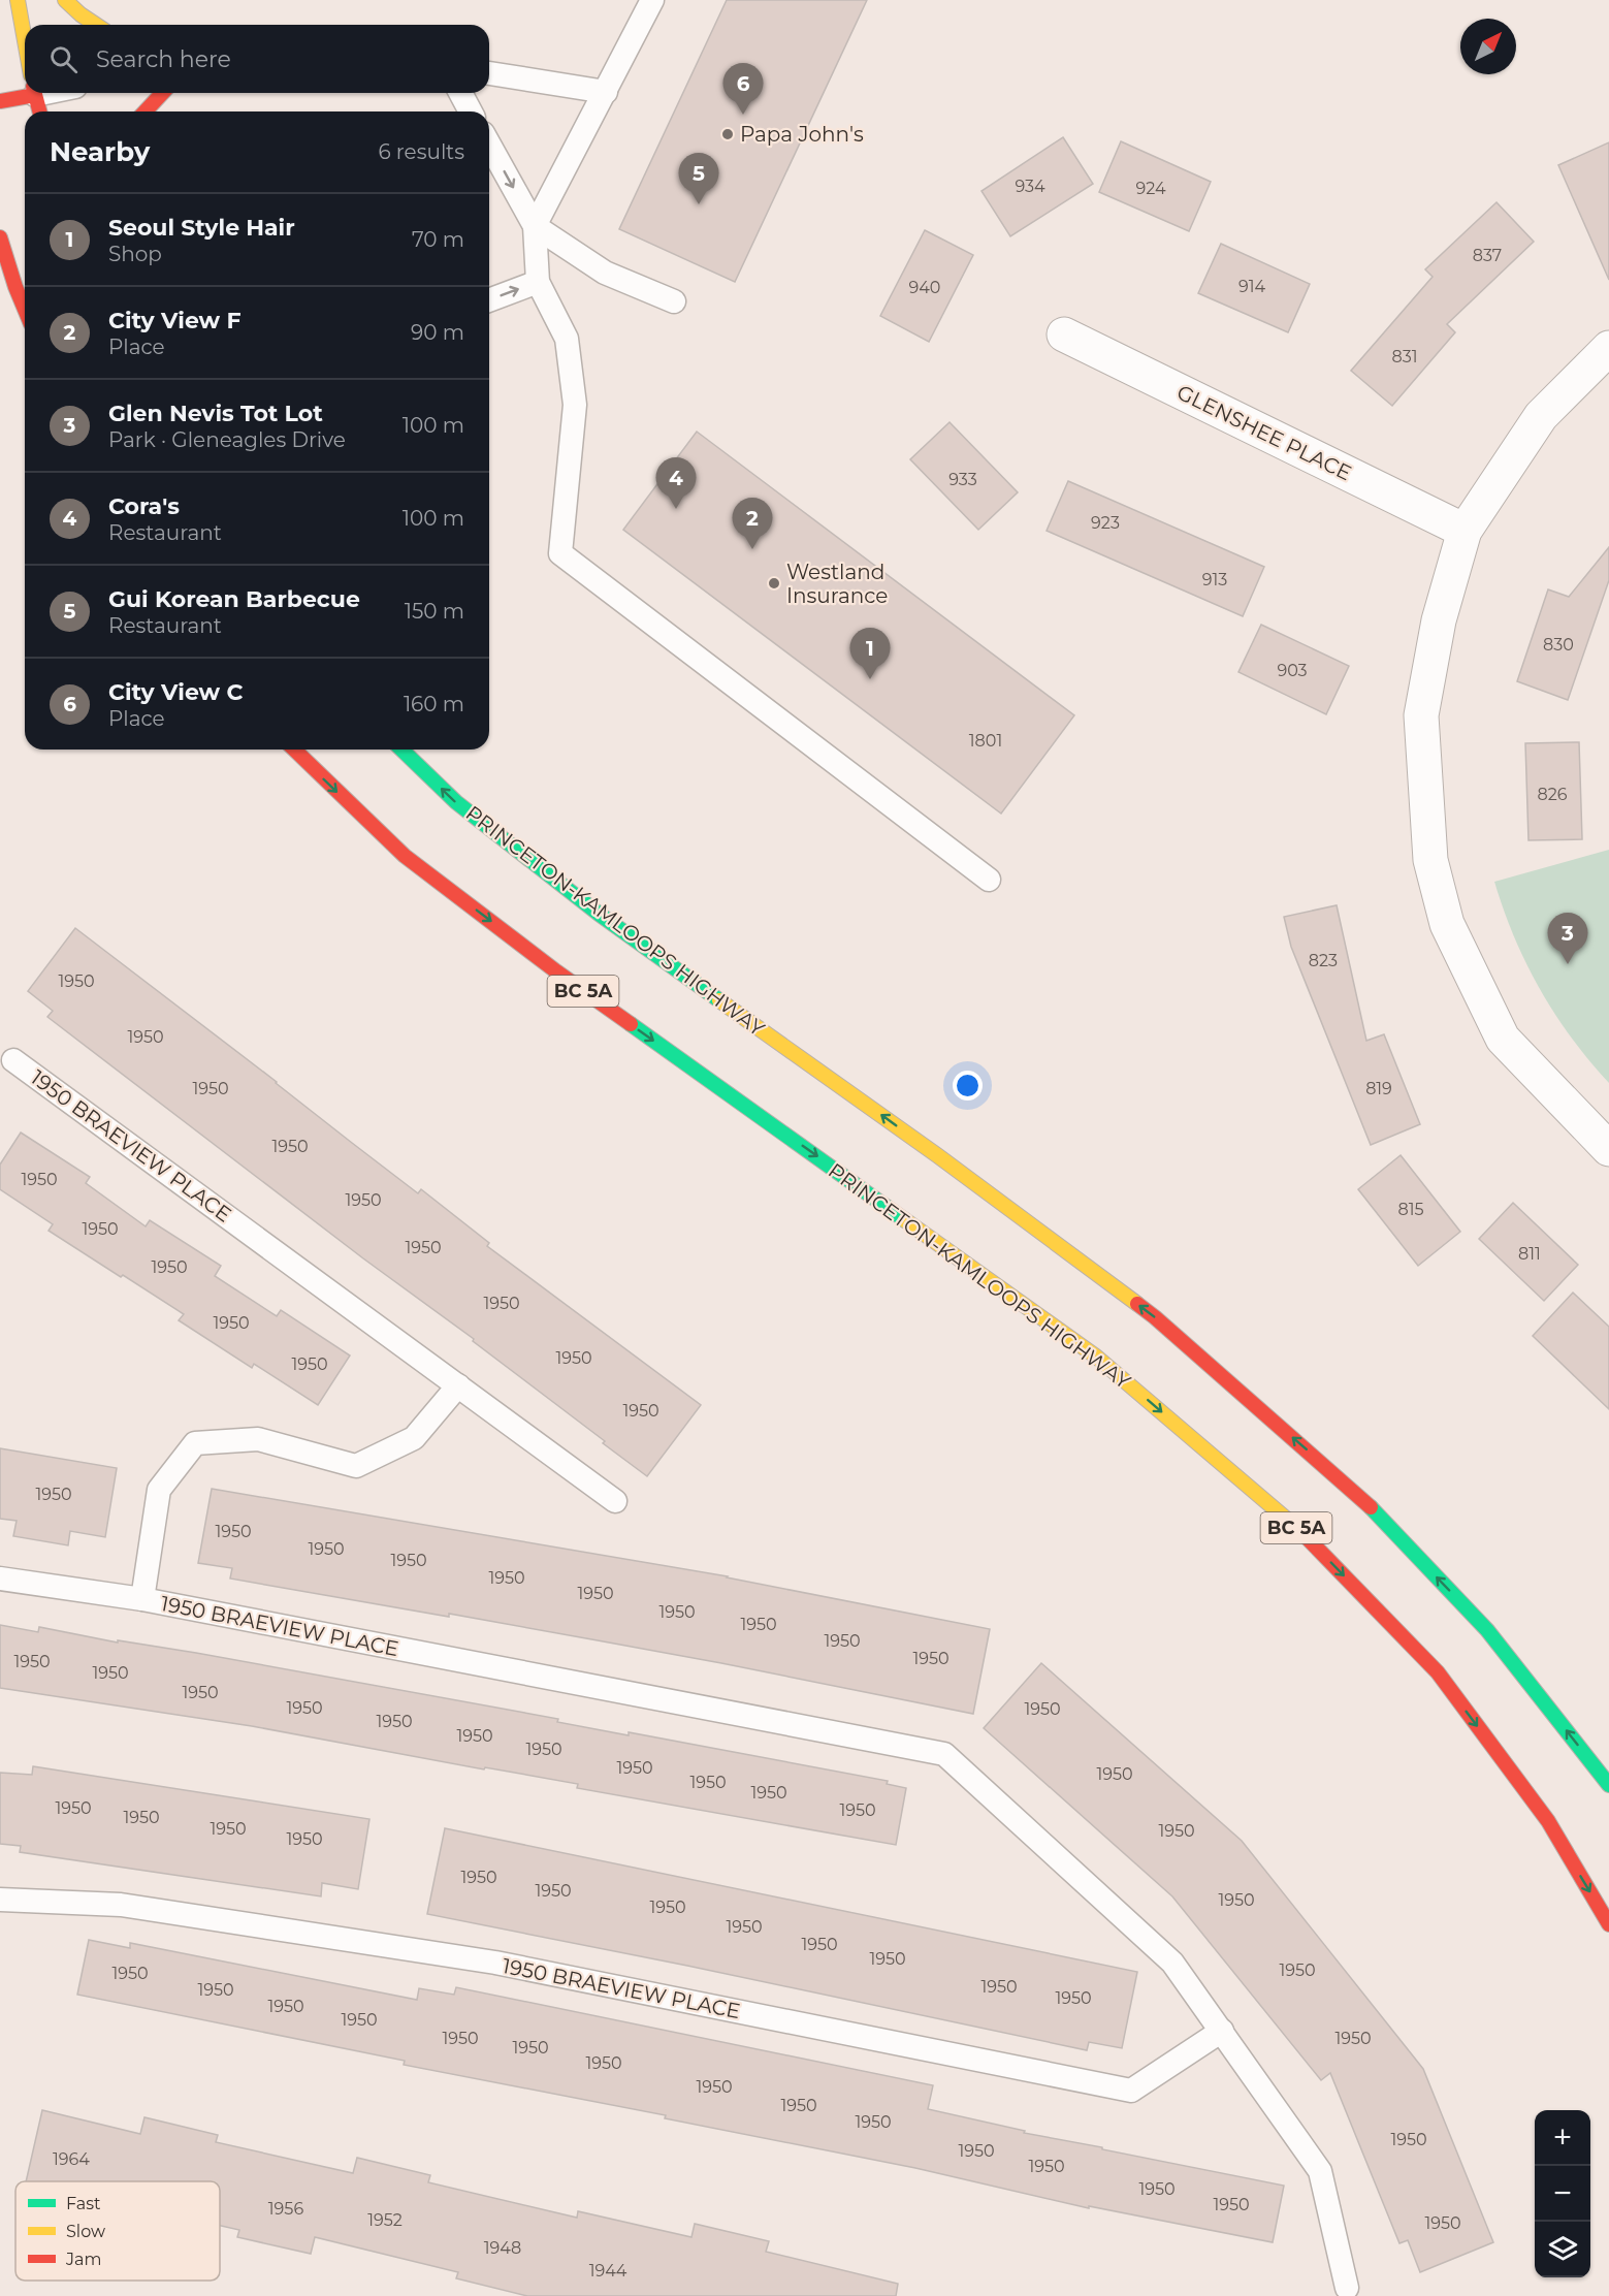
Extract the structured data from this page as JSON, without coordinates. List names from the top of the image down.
{
  "streets": {
    "main road": ["PRINCETON-KAMLOOPS HIGHWAY", "BC 5A"],
    "street": ["GLENSHEE PLACE"],
    "lane": ["1950 BRAEVIEW PLACE"]
  },
  "places": ["Papa John's", "Westland Insurance"],
  "house_numbers": [
    "934",
    "924",
    "837",
    "914",
    "940",
    "831",
    "933",
    "923",
    "913",
    "830",
    "903",
    "1801",
    "826",
    "823",
    "1950",
    "1950",
    "1950",
    "819",
    "1950",
    "1950",
    "1950",
    "815",
    "1950",
    "1950",
    "811",
    "1950",
    "1950",
    "1950",
    "1950",
    "1950",
    "1950",
    "1950",
    "1950",
    "1950",
    "1950",
    "1950",
    "1950",
    "1950",
    "1950",
    "1950",
    "1950",
    "1950",
    "1950",
    "1950",
    "1950",
    "1950",
    "1950",
    "1950",
    "1950",
    "1950",
    "1950",
    "1950",
    "1950",
    "1950",
    "1950",
    "1950",
    "1950",
    "1950",
    "1950",
    "1950",
    "1950",
    "1950",
    "1950",
    "1950",
    "1950",
    "1950",
    "1950",
    "1950",
    "1950",
    "1950",
    "1950",
    "1950",
    "1950",
    "1950",
    "1950",
    "1950",
    "1950",
    "1950",
    "1950",
    "1950",
    "1950",
    "1950",
    "1964",
    "1950",
    "1950",
    "1950",
    "1956",
    "1952",
    "1950",
    "1948",
    "1944"
  ],
  "legend": ["Fast", "Slow", "Jam"],
  "north": "top right",
  "page": {
    "search": "Search here",
    "pins": [
      "6",
      "5",
      "4",
      "2",
      "1",
      "3"
    ],
    "heading": ["Nearby", "6 results"],
    "list": [
      {
        "mark": "1",
        "name": "Seoul Style Hair",
        "note": "Shop",
        "value": "70 m"
      },
      {
        "mark": "2",
        "name": "City View F",
        "note": "Place",
        "value": "90 m"
      },
      {
        "mark": "3",
        "name": "Glen Nevis Tot Lot",
        "note": "Park · Gleneagles Drive",
        "value": "100 m"
      },
      {
        "mark": "4",
        "name": "Cora's",
        "note": "Restaurant",
        "value": "100 m"
      },
      {
        "mark": "5",
        "name": "Gui Korean Barbecue",
        "note": "Restaurant",
        "value": "150 m"
      },
      {
        "mark": "6",
        "name": "City View C",
        "note": "Place",
        "value": "160 m"
      }
    ],
    "map_buttons": ["+", "−"]
  }
}
